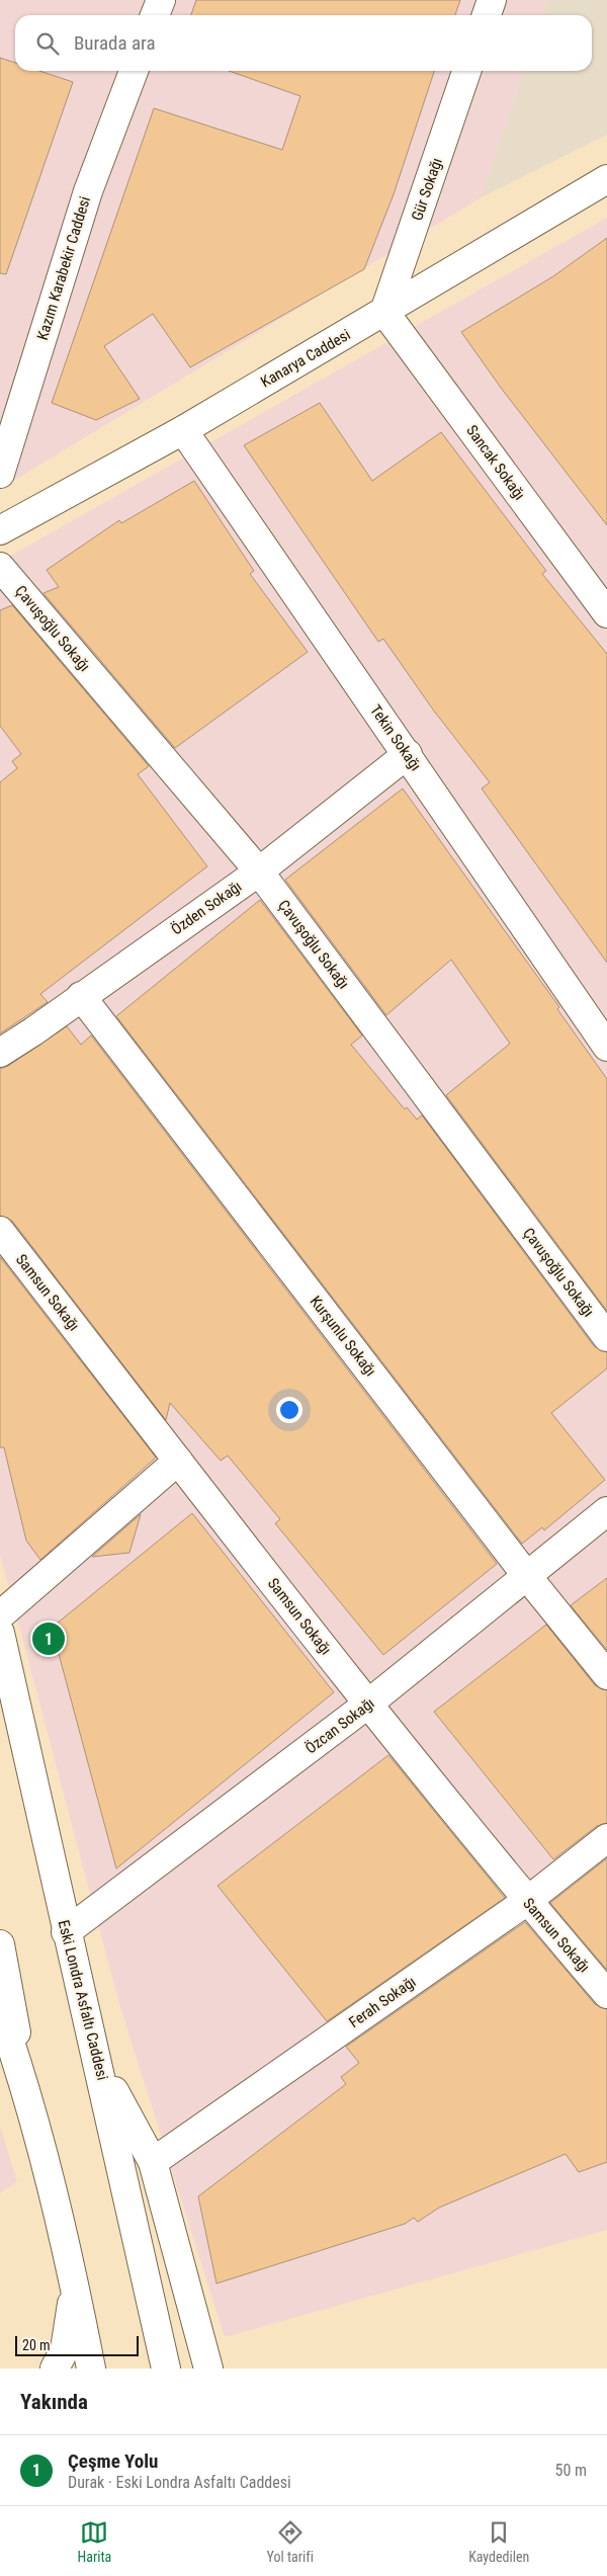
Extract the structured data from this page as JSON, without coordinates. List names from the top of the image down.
{
  "streets": {
    "street": [
      "Gür Sokağı",
      "Kazım Karabekir Caddesi",
      "Kanarya Caddesi",
      "Sancak Sokağı",
      "Çavuşoğlu Sokağı",
      "Tekin Sokağı",
      "Özden Sokağı",
      "Samsun Sokağı",
      "Kurşunlu Sokağı",
      "Özcan Sokağı",
      "Eski Londra Asfaltı Caddesi",
      "Ferah Sokağı"
    ]
  },
  "crossings": [
    ["Gür Sokağı", "Kanarya Caddesi"],
    ["Gür Sokağı", "Sancak Sokağı"],
    ["Kanarya Caddesi", "Sancak Sokağı"],
    ["Kanarya Caddesi", "Tekin Sokağı"],
    ["Çavuşoğlu Sokağı", "Özden Sokağı"],
    ["Tekin Sokağı", "Özden Sokağı"],
    ["Özden Sokağı", "Kurşunlu Sokağı"],
    ["Samsun Sokağı", "Özcan Sokağı"],
    ["Samsun Sokağı", "Ferah Sokağı"],
    ["Kurşunlu Sokağı", "Özcan Sokağı"],
    ["Özcan Sokağı", "Eski Londra Asfaltı Caddesi"]
  ],
  "scale_bar": "20 m",
  "page": {
    "search": "Burada ara",
    "pins": "1",
    "scale": "20 m",
    "heading": "Yakında",
    "list": [
      {
        "mark": "1",
        "name": "Çeşme Yolu",
        "note": "Durak · Eski Londra Asfaltı Caddesi",
        "value": "50 m"
      }
    ],
    "nav": ["Harita", "Yol tarifi", "Kaydedilen"]
  }
}
